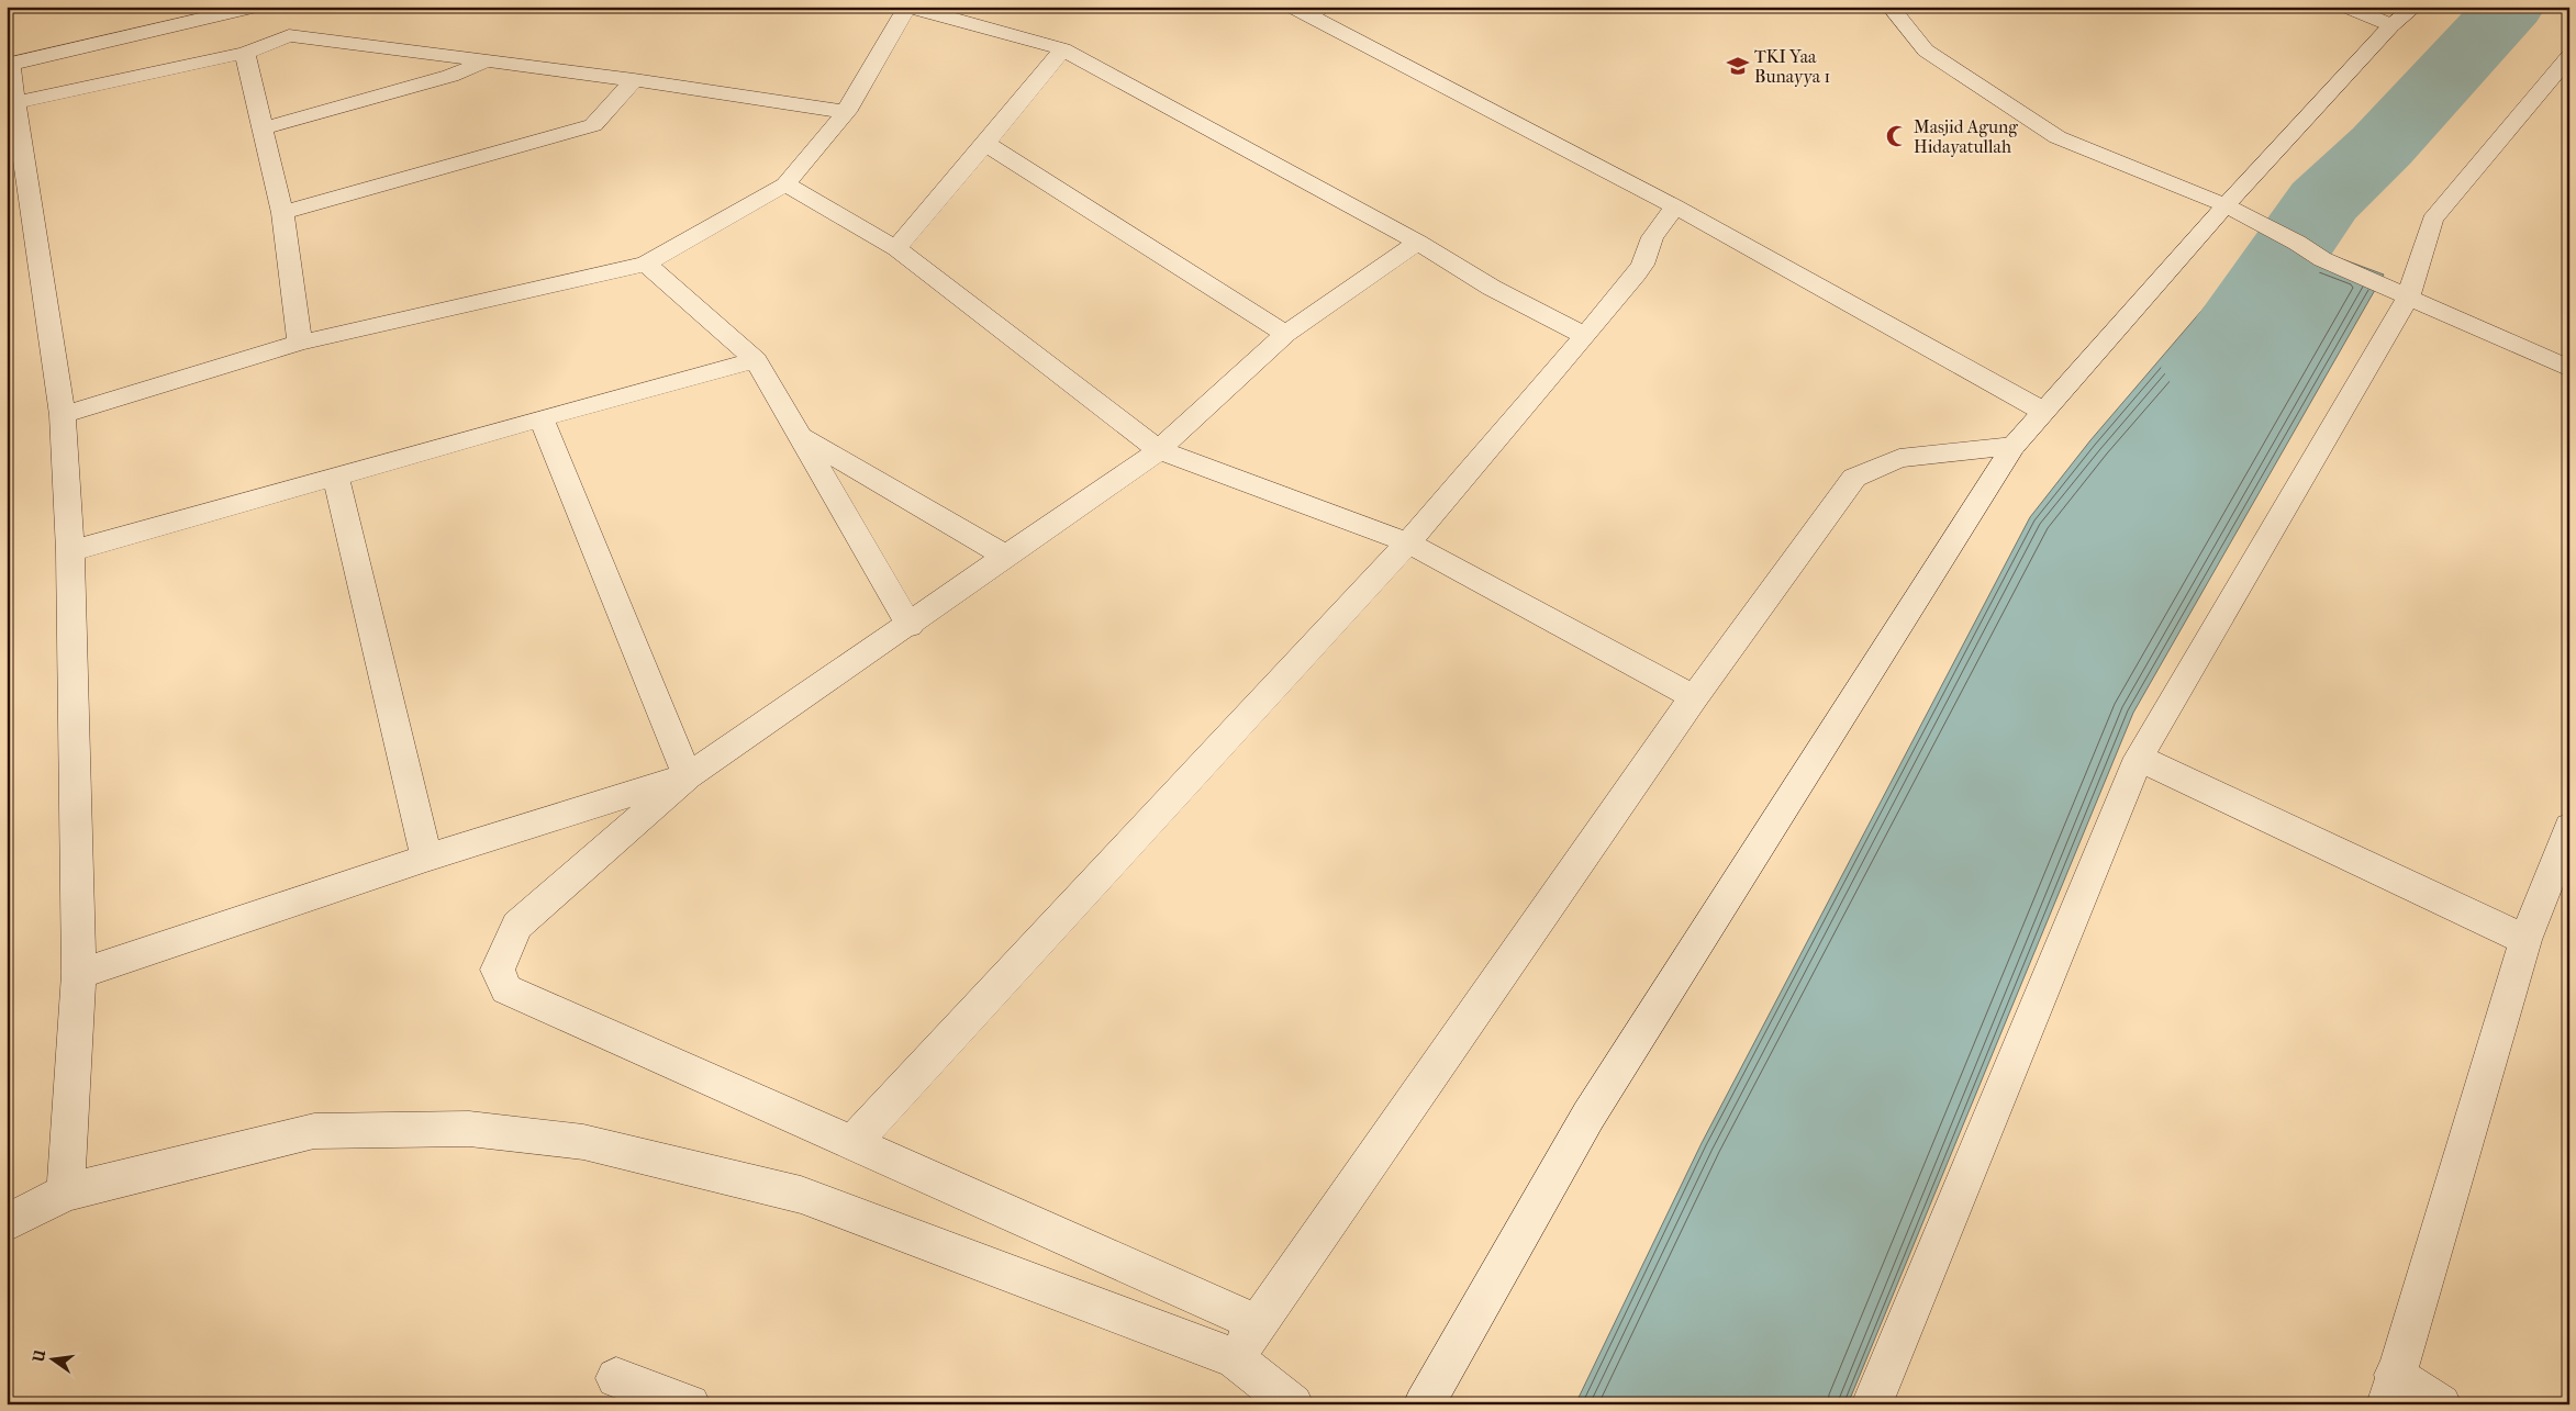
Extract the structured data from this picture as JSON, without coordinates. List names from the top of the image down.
{
  "places": {
    "school or university": ["TKI Yaa Bunayya 1"],
    "mosque": ["Masjid Agung Hidayatullah"]
  },
  "north": "left"
}
